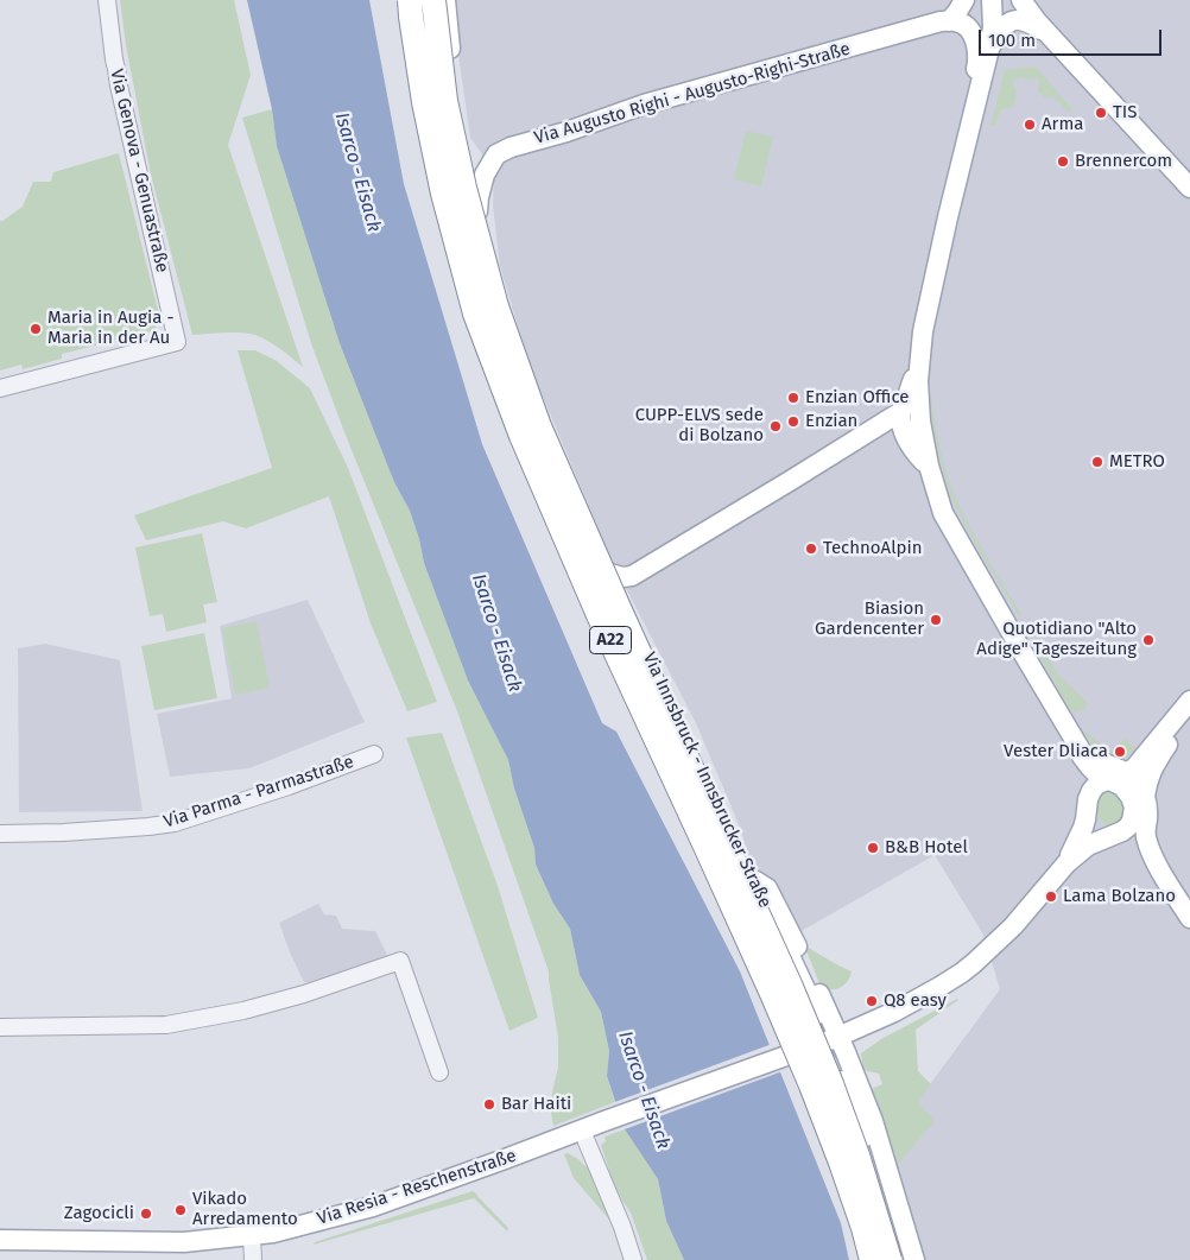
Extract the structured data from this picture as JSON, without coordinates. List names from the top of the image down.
{
  "streets": {
    "highway": ["A22"],
    "main road": ["Via Augusto Righi - Augusto-Righi-Straße", "Via Innsbruck - Innsbrucker Straße", "Via Resia - Reschenstraße"],
    "street": ["Via Genova - Genuastraße", "Via Parma - Parmastraße"]
  },
  "crossings": [
    ["Via Augusto Righi - Augusto-Righi-Straße", "Via Innsbruck - Innsbrucker Straße"]
  ],
  "water": ["Isarco - Eisack"],
  "places": [
    "TIS",
    "Arma",
    "Brennercom",
    "Maria in Augia - Maria in der Au",
    "Enzian Office",
    "Enzian",
    "CUPP-ELVS sede di Bolzano",
    "METRO",
    "TechnoAlpin",
    "Biasion Gardencenter",
    "Quotidiano \"Alto Adige\" Tageszeitung",
    "Vester Dliaca",
    "B&B Hotel",
    "Lama Bolzano",
    "Q8 easy",
    "Bar Haiti",
    "Vikado Arredamento",
    "Zagocicli"
  ],
  "scale_bar": "100 m"
}
